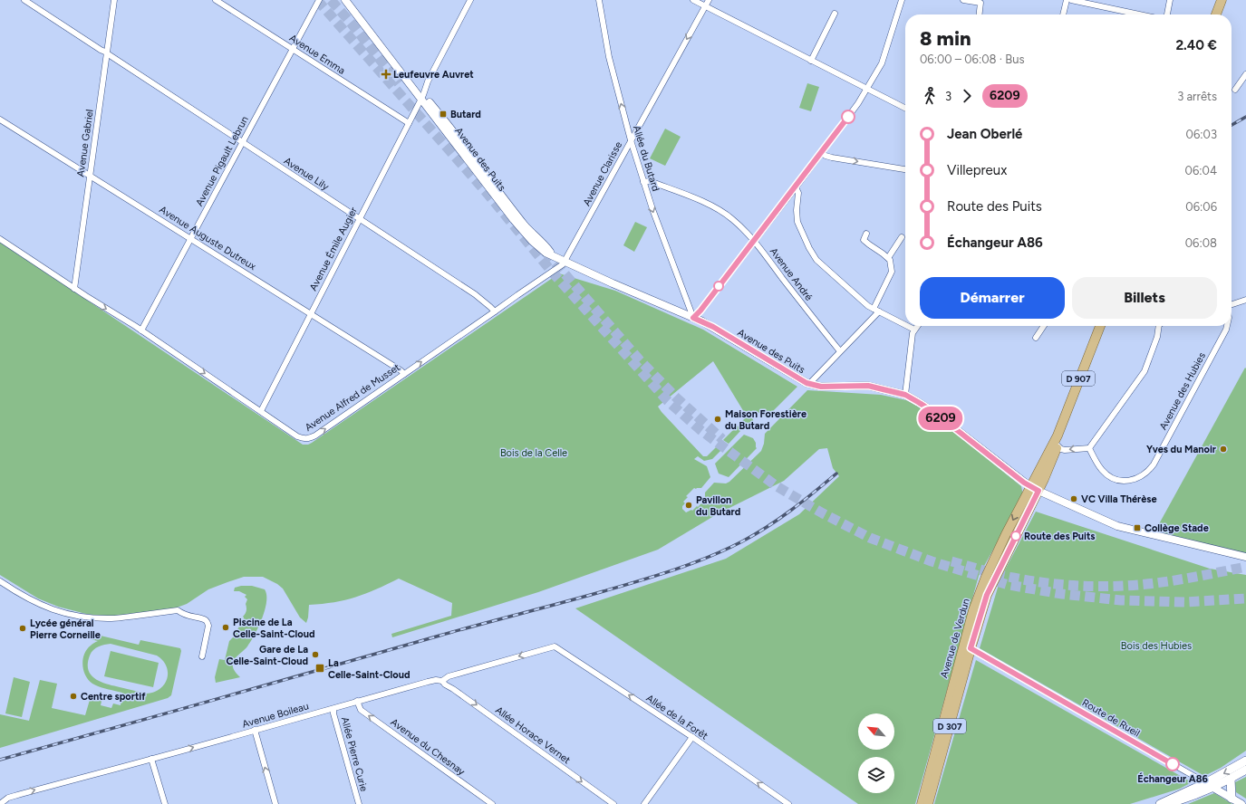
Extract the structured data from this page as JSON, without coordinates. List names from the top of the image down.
{
  "streets": {
    "main road": ["D 907", "Avenue de Verdun", "D 307"],
    "street": [
      "Avenue Emma",
      "Avenue Gabriel",
      "Allée du Butard",
      "Avenue des Puits",
      "Avenue Pigault Lebrun",
      "Avenue Lily",
      "Avenue Clarisse",
      "Avenue Auguste Dutreux",
      "Avenue Émile Augier",
      "Avenue André",
      "Avenue des Hubies",
      "Avenue Alfred de Musset",
      "Avenue Boileau",
      "Allée de la Forêt",
      "Route de Rueil",
      "Allée Horace Vernet",
      "Avenue du Chesnay",
      "Allée Pierre Curie"
    ]
  },
  "crossings": [
    ["Avenue Emma", "Avenue Pigault Lebrun"],
    ["Avenue Emma", "Avenue Émile Augier"],
    ["Avenue Gabriel", "Avenue Lily"],
    ["Avenue Gabriel", "Avenue Auguste Dutreux"],
    ["Avenue Gabriel", "Avenue Alfred de Musset"],
    ["Allée du Butard", "Avenue des Puits"],
    ["Allée du Butard", "Avenue Clarisse"],
    ["Allée du Butard", "Avenue André"],
    ["Avenue des Puits", "Avenue Clarisse"],
    ["Avenue des Puits", "Avenue Émile Augier"],
    ["Avenue des Puits", "D 907"],
    ["Avenue des Puits", "Avenue Alfred de Musset"],
    ["Avenue des Puits", "Avenue de Verdun"],
    ["Avenue Pigault Lebrun", "Avenue Lily"],
    ["Avenue Pigault Lebrun", "Avenue Auguste Dutreux"],
    ["Avenue Pigault Lebrun", "Avenue Alfred de Musset"],
    ["Avenue Lily", "Avenue Émile Augier"],
    ["Avenue Lily", "Avenue Alfred de Musset"],
    ["Avenue Clarisse", "Avenue Alfred de Musset"],
    ["Avenue Auguste Dutreux", "Avenue Émile Augier"],
    ["Avenue Auguste Dutreux", "Avenue Alfred de Musset"],
    ["Avenue Émile Augier", "Avenue Alfred de Musset"],
    ["D 907", "Avenue de Verdun"],
    ["Avenue de Verdun", "Route de Rueil"],
    ["Avenue Boileau", "Allée de la Forêt"],
    ["Avenue Boileau", "Allée Horace Vernet"],
    ["Avenue Boileau", "Avenue du Chesnay"],
    ["Avenue Boileau", "Allée Pierre Curie"]
  ],
  "one_way": [
    "Avenue Clarisse",
    "Avenue Alfred de Musset",
    "Allée de la Forêt",
    "Allée Horace Vernet",
    "Avenue du Chesnay"
  ],
  "parks": ["Bois de la Celle", "Bois des Hubies"],
  "places": {
    "health": ["Leufeuvre Auvret"],
    "transit": ["Butard", "Collège Stade", "La Celle-Saint-Cloud"],
    "other": [
      "Maison Forestière du Butard",
      "Yves du Manoir",
      "VC Villa Thérèse",
      "Pavillon du Butard",
      "Route des Puits",
      "Piscine de La Celle-Saint-Cloud",
      "Lycée général Pierre Corneille",
      "Gare de La Celle-Saint-Cloud",
      "Centre sportif",
      "Échangeur A86"
    ]
  },
  "lines": ["bus line 6209"],
  "north": "top left",
  "page": {
    "on_map": "6209",
    "heading": ["8 min", "06:00 – 06:08 · Bus", "2.40 €"],
    "legs": ["3", "6209", "3 arrêts"],
    "list": [
      {
        "name": "Jean Oberlé",
        "value": "06:03"
      },
      {
        "name": "Villepreux",
        "value": "06:04"
      },
      {
        "name": "Route des Puits",
        "value": "06:06"
      },
      {
        "name": "Échangeur A86",
        "value": "06:08"
      }
    ],
    "buttons": ["Démarrer", "Billets"]
  }
}
